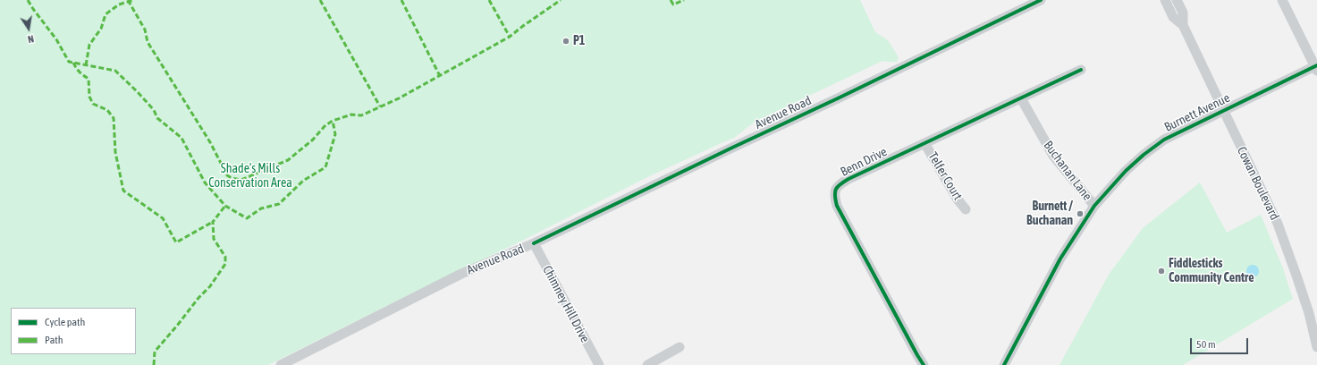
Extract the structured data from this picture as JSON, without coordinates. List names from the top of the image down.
{
  "streets": {
    "street": [
      "Avenue Road",
      "Burnett Avenue",
      "Benn Drive",
      "Buchanan Lane",
      "Telfer Court",
      "Cowan Boulevard",
      "Chimney Hill Drive"
    ]
  },
  "crossings": [
    ["Avenue Road", "Chimney Hill Drive"],
    ["Burnett Avenue", "Buchanan Lane"],
    ["Burnett Avenue", "Cowan Boulevard"],
    ["Benn Drive", "Buchanan Lane"],
    ["Benn Drive", "Telfer Court"]
  ],
  "parks": ["Shade’s Mills Conservation Area"],
  "places": ["P1", "Burnett / Buchanan", "Fiddlesticks Community Centre"],
  "legend": ["Cycle path", "Path"],
  "scale_bar": "50 m",
  "north": "bottom"
}
